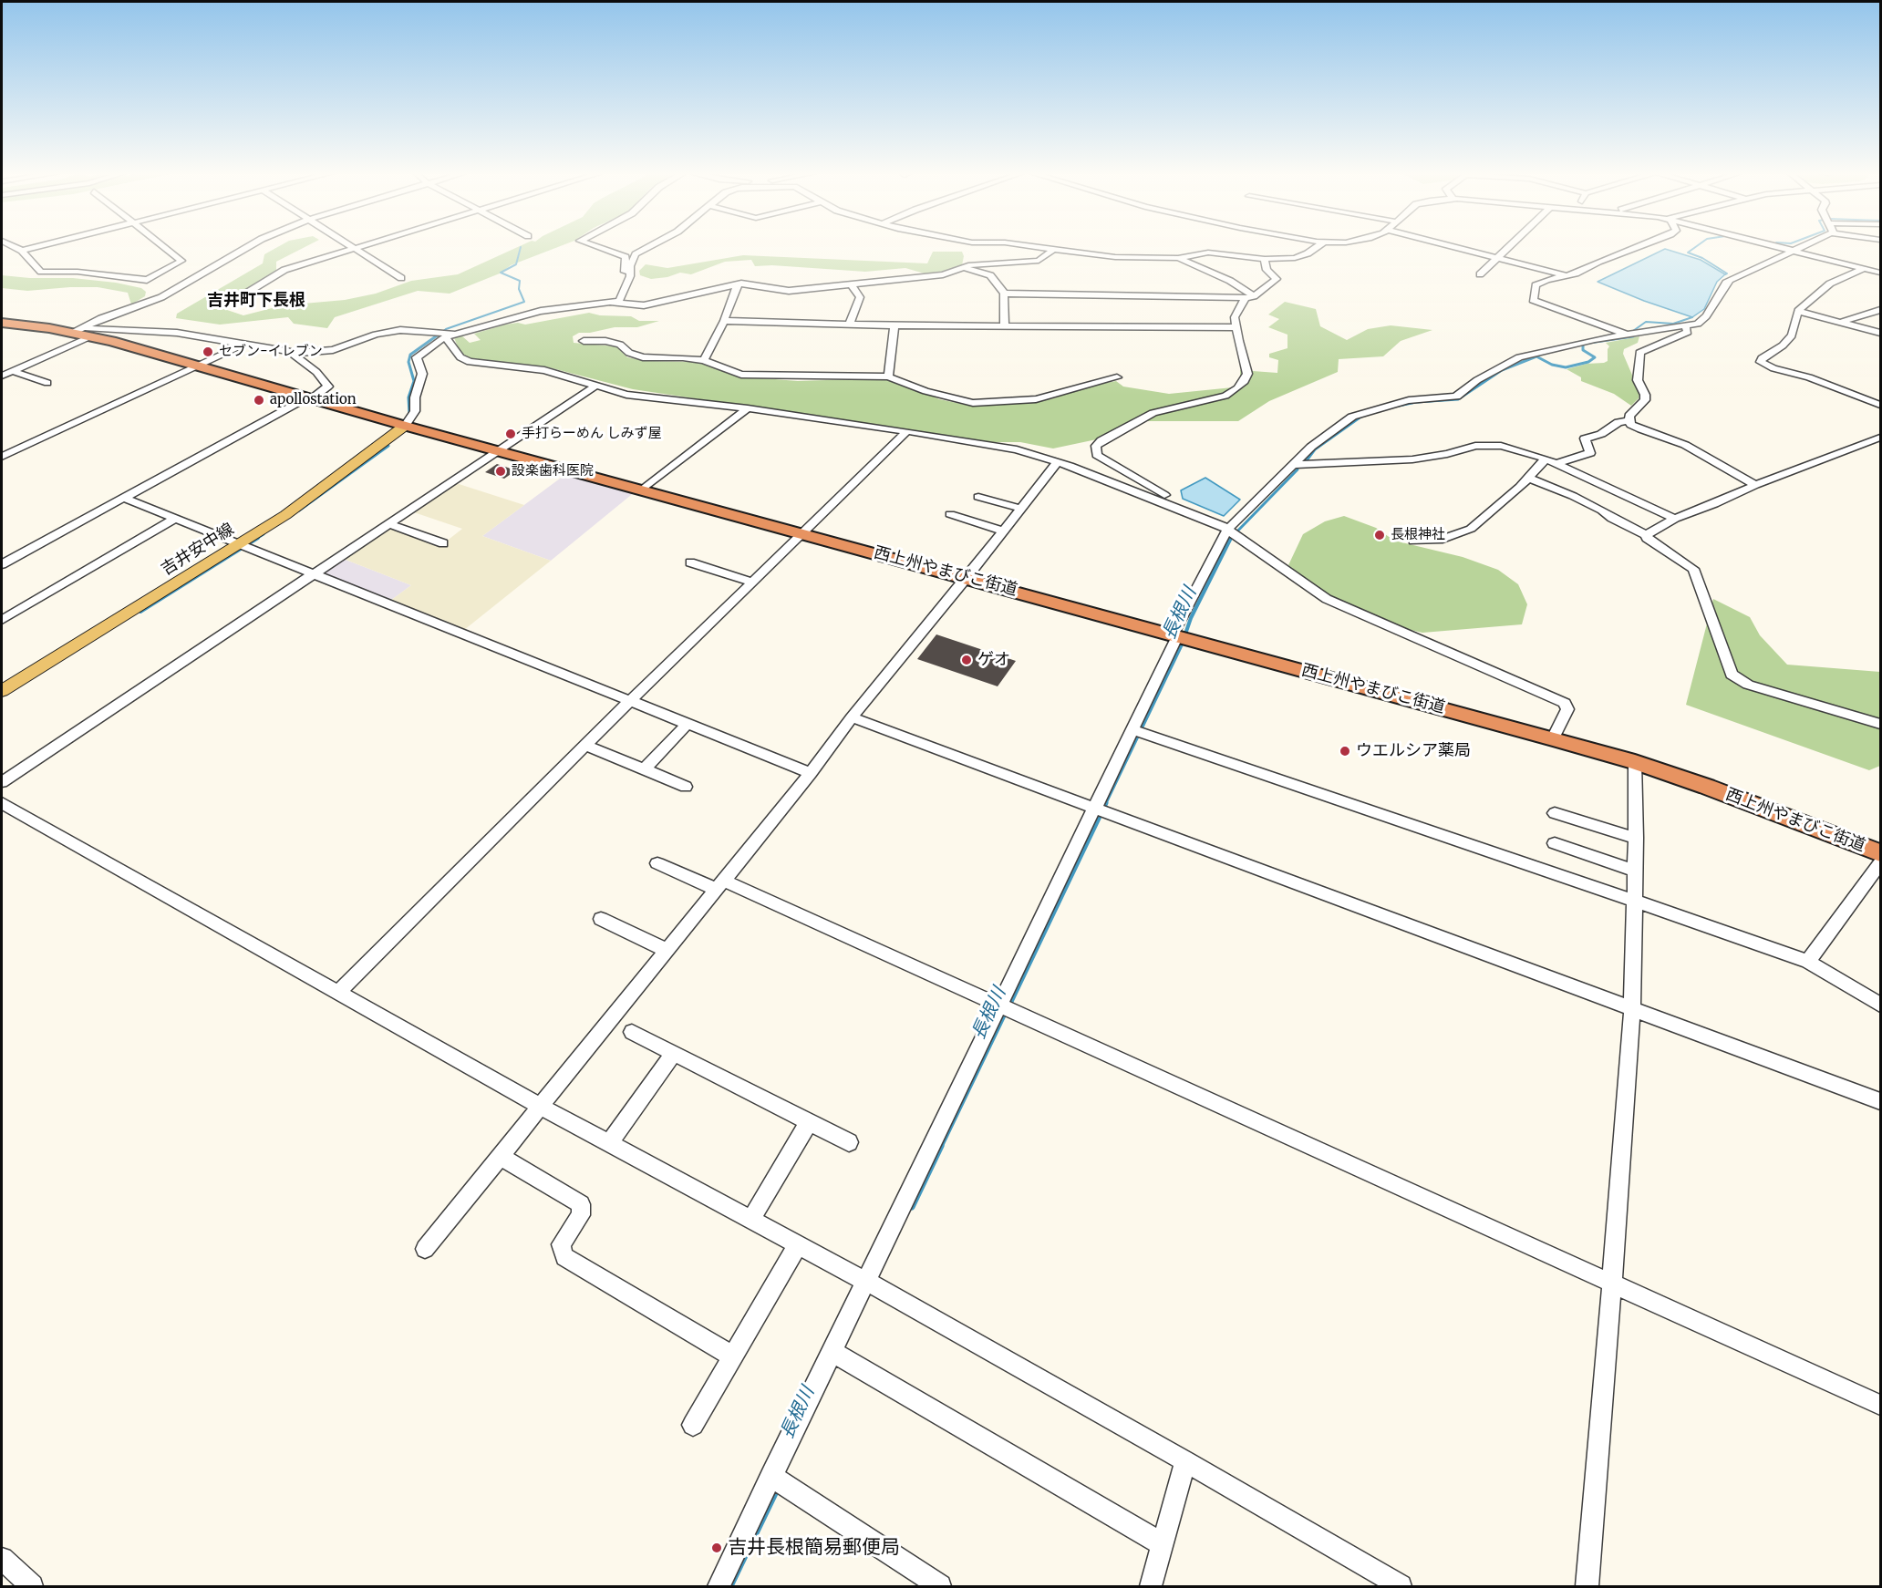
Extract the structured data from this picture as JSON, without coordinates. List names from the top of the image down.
{
  "streets": {
    "highway": ["西上州やまびこ街道"],
    "main road": ["吉井安中線"]
  },
  "crossings": [
    ["吉井安中線", "西上州やまびこ街道"]
  ],
  "districts": ["吉井町下長根"],
  "water": ["長根川"],
  "places": [
    "セブン-イレブン",
    "apollostation",
    "手打らーめん しみず屋",
    "設楽歯科医院",
    "長根神社",
    "ゲオ",
    "ウエルシア薬局",
    "吉井長根簡易郵便局"
  ]
}
